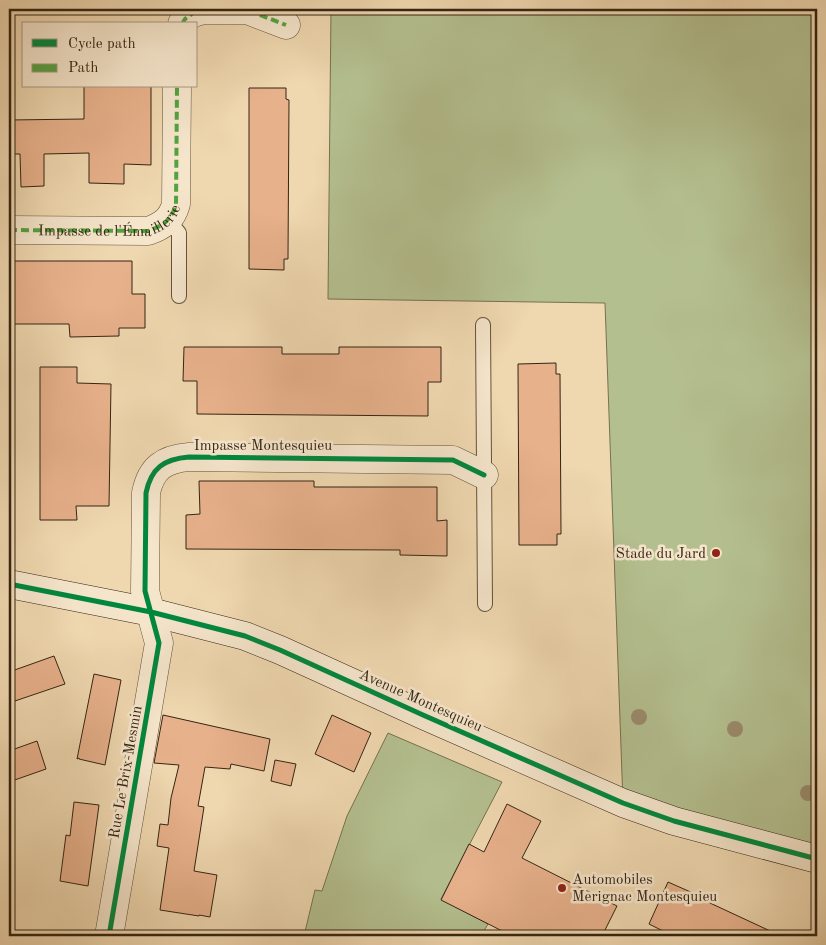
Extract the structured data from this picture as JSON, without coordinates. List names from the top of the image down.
{
  "streets": {
    "street": [
      "Impasse de l'Émaillerie",
      "Impasse Montesquieu",
      "Avenue Montesquieu",
      "Rue Le Brix-Mesmin"
    ]
  },
  "crossings": [
    ["Impasse Montesquieu", "Avenue Montesquieu"],
    ["Impasse Montesquieu", "Rue Le Brix-Mesmin"],
    ["Avenue Montesquieu", "Rue Le Brix-Mesmin"]
  ],
  "places": ["Stade du Jard", "Automobiles Merignac Montesquieu"],
  "legend": ["Cycle path", "Path"]
}
